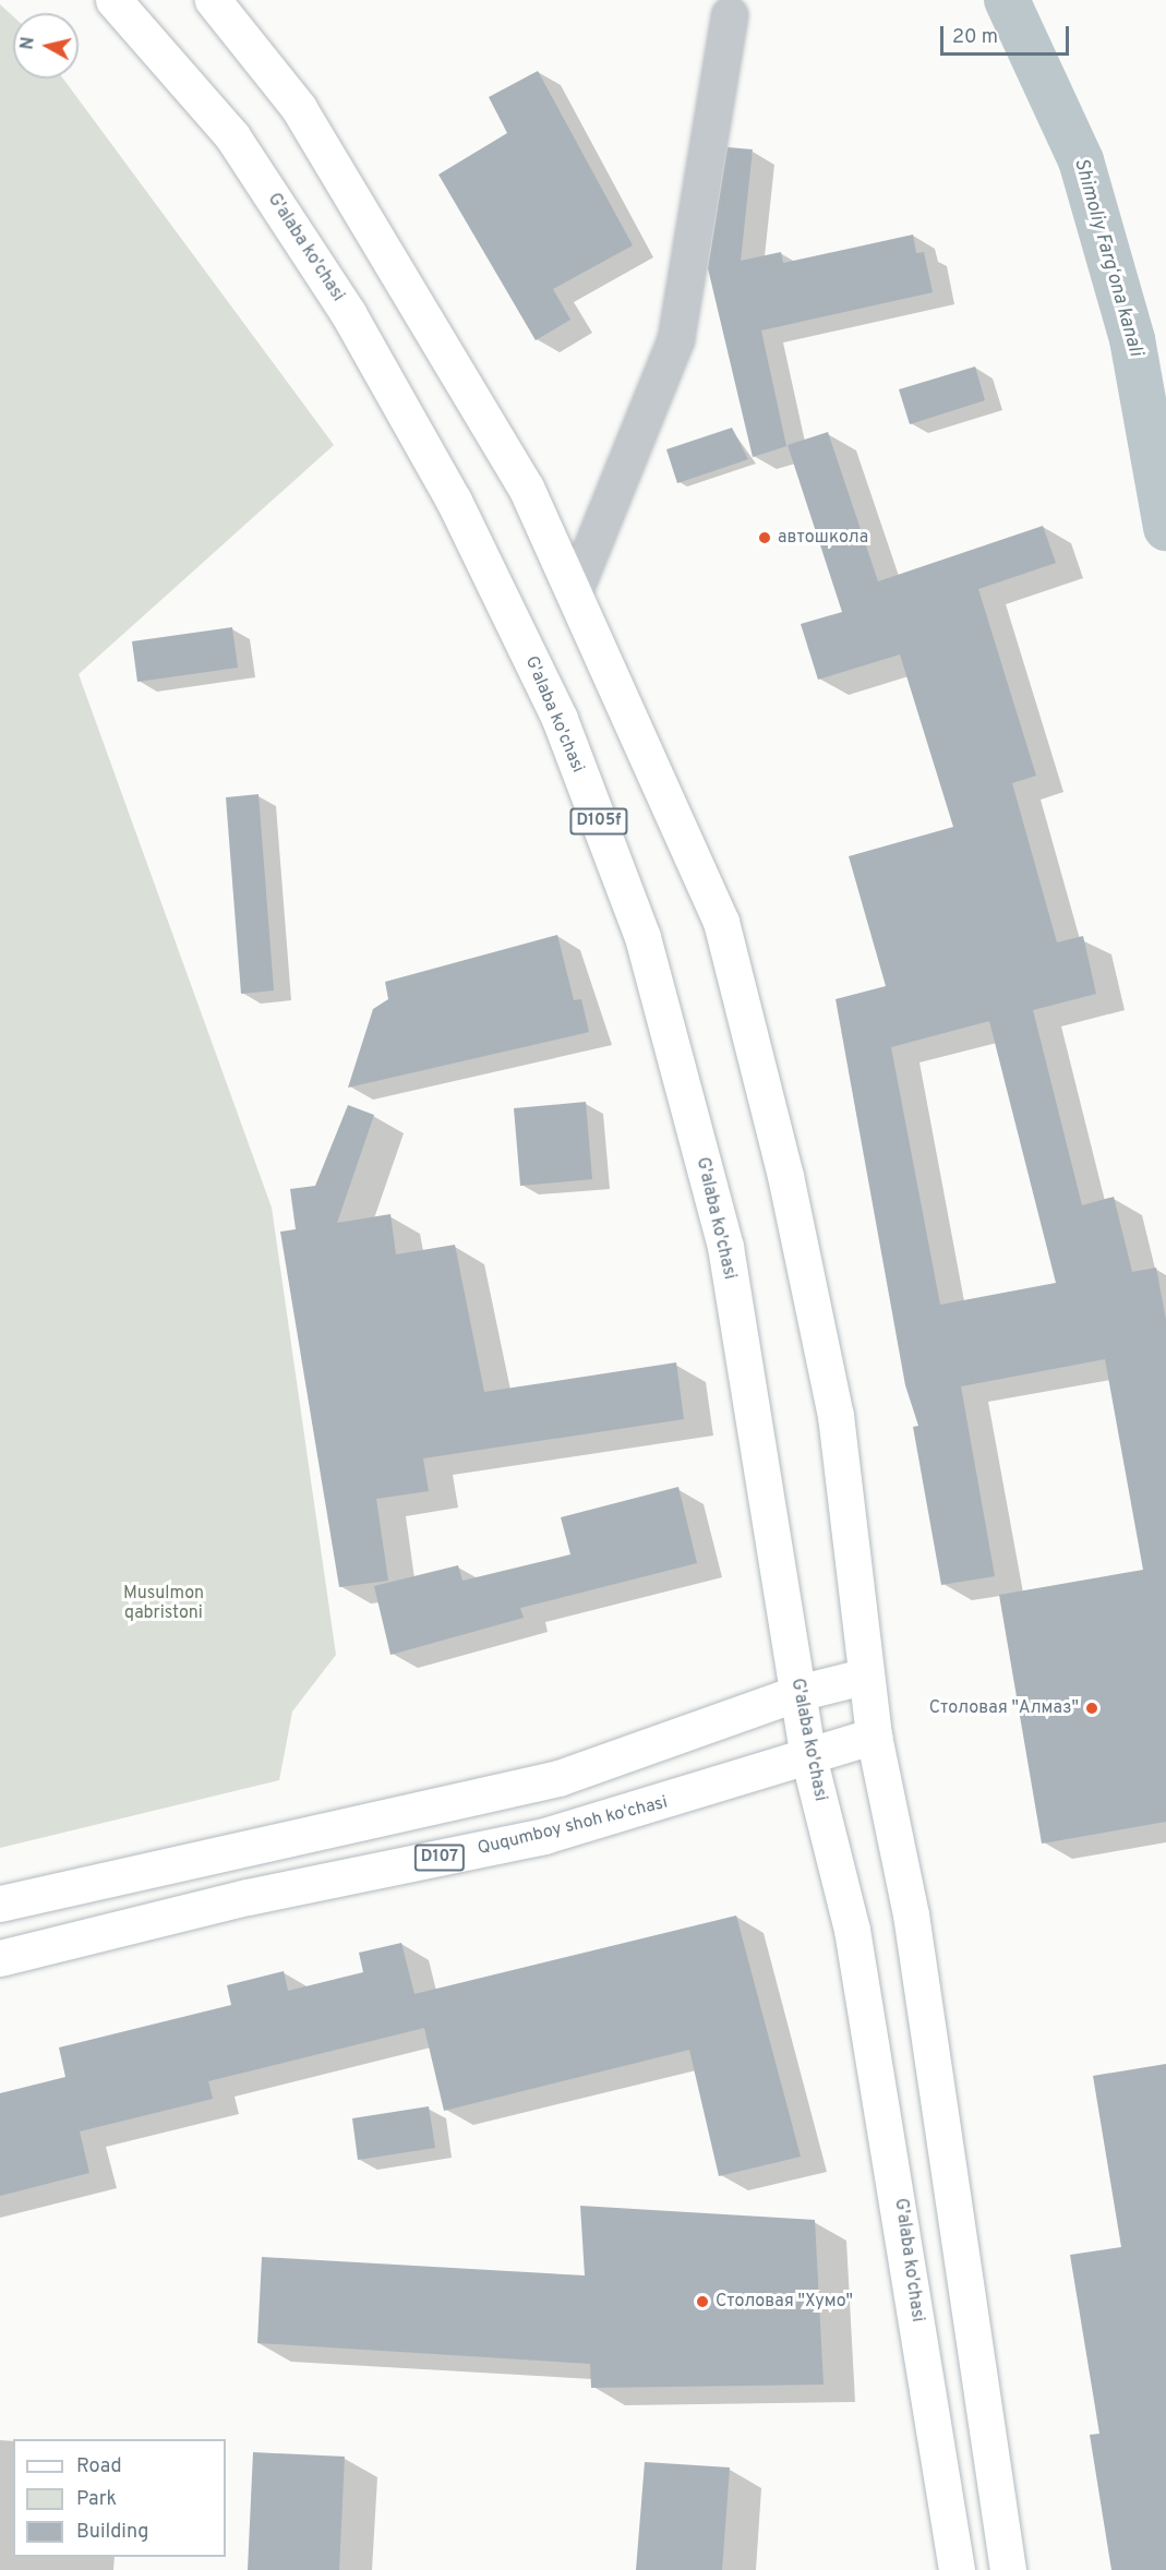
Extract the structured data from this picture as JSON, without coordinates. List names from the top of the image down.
{
  "streets": {
    "main road": [
      "G'alaba ko'chasi",
      "D105f",
      "Ququmboy shoh koʻchasi",
      "D107"
    ]
  },
  "crossings": [
    ["G'alaba ko'chasi", "Ququmboy shoh koʻchasi"]
  ],
  "water": ["Shimoliy Fargʻona kanali"],
  "parks": ["Musulmon qabristoni"],
  "places": ["автошкола", "Столовая \"Алмаз\"", "Столовая \"Хумо\""],
  "legend": ["Road", "Park", "Building"],
  "scale_bar": "20 m",
  "north": "left"
}
